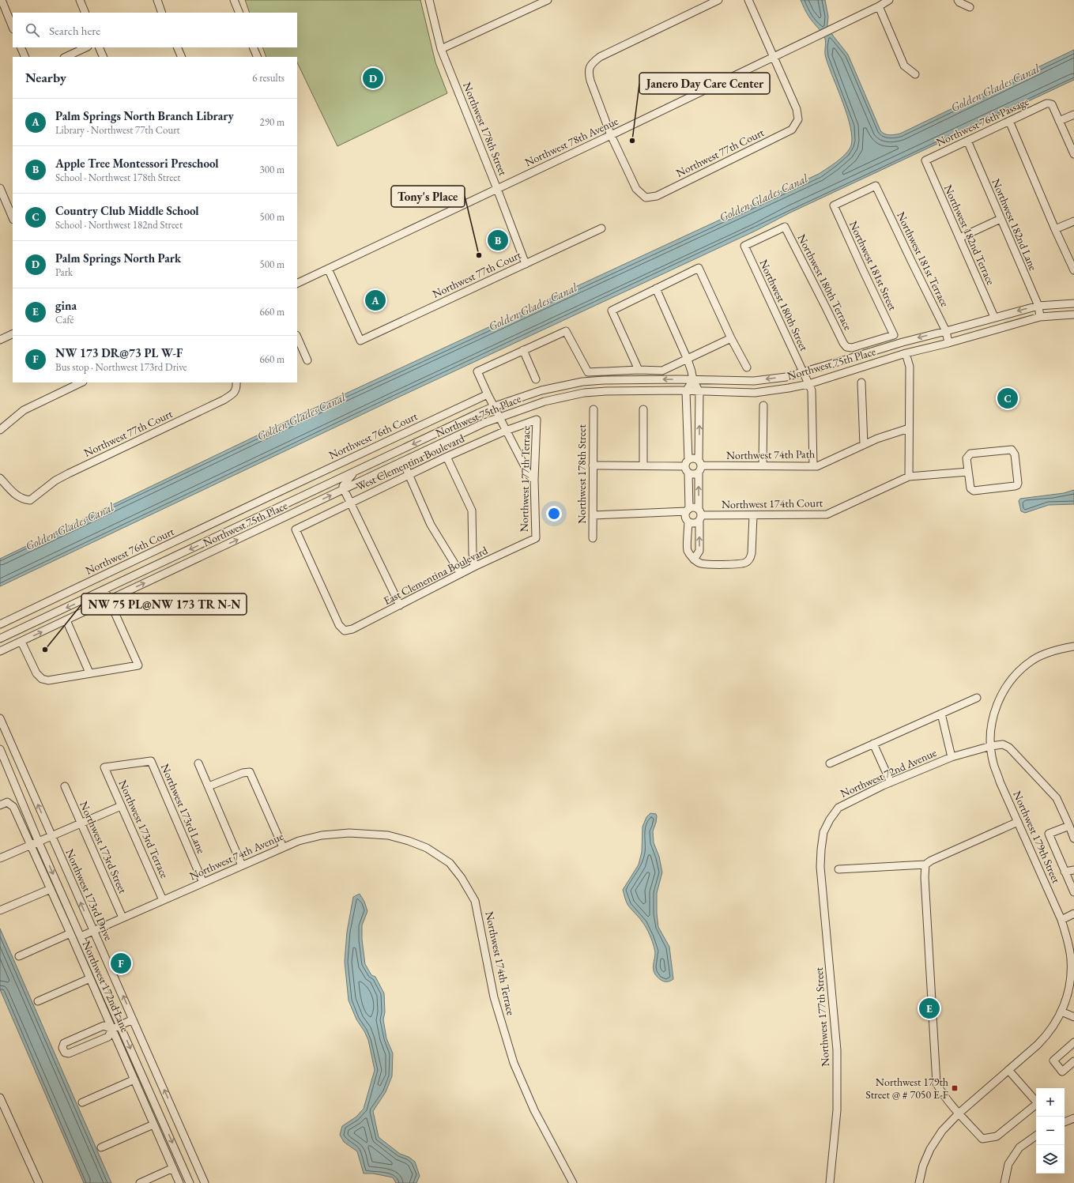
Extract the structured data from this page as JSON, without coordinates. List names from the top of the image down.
{
  "streets": {
    "street": [
      "Northwest 76th Passage",
      "Northwest 178th Street",
      "Northwest 78th Avenue",
      "Northwest 77th Court",
      "Northwest 182nd Lane",
      "Northwest 182nd Terrace",
      "Northwest 181st Terrace",
      "Northwest 181st Street",
      "Northwest 180th Terrace",
      "Northwest 180th Street",
      "Northwest 75th Place",
      "Northwest 76th Court",
      "Northwest 74th Path",
      "West Clementina Boulevard",
      "Northwest 177th Terrace",
      "Northwest 174th Court",
      "East Clementina Boulevard",
      "Northwest 72nd Avenue",
      "Northwest 173rd Lane",
      "Northwest 173rd Terrace",
      "Northwest 179th Street",
      "Northwest 173rd Street",
      "Northwest 74th Avenue",
      "Northwest 173rd Drive",
      "Northwest 174th Terrace",
      "Northwest 172nd Lane",
      "Northwest 177th Street"
    ]
  },
  "crossings": [
    ["Northwest 76th Passage", "Northwest 182nd Lane"],
    ["Northwest 76th Passage", "Northwest 182nd Terrace"],
    ["Northwest 178th Street", "Northwest 78th Avenue"],
    ["Northwest 178th Street", "Northwest 77th Court"],
    ["Northwest 78th Avenue", "Northwest 77th Court"],
    ["Northwest 182nd Lane", "Northwest 75th Place"],
    ["Northwest 182nd Terrace", "Northwest 75th Place"],
    ["Northwest 181st Terrace", "Northwest 181st Street"],
    ["Northwest 181st Terrace", "Northwest 75th Place"],
    ["Northwest 181st Street", "Northwest 180th Terrace"],
    ["Northwest 180th Terrace", "Northwest 180th Street"],
    ["Northwest 180th Street", "Northwest 75th Place"],
    ["Northwest 180th Street", "Northwest 74th Path"],
    ["West Clementina Boulevard", "Northwest 177th Terrace"],
    ["West Clementina Boulevard", "East Clementina Boulevard"],
    ["Northwest 177th Terrace", "East Clementina Boulevard"],
    ["Northwest 72nd Avenue", "Northwest 179th Street"],
    ["Northwest 72nd Avenue", "Northwest 177th Street"],
    ["Northwest 173rd Lane", "Northwest 173rd Terrace"],
    ["Northwest 173rd Lane", "Northwest 74th Avenue"],
    ["Northwest 173rd Terrace", "Northwest 74th Avenue"],
    ["Northwest 173rd Street", "Northwest 74th Avenue"],
    ["Northwest 74th Avenue", "Northwest 173rd Drive"],
    ["Northwest 74th Avenue", "Northwest 174th Terrace"]
  ],
  "water": ["Golden Glades Canal"],
  "places": {
    "other": ["Janero Day Care Center", "Tony's Place", "NW 75 PL@NW 173 TR N-N"],
    "transit": ["Northwest 179th Street @ # 7050 E-F"]
  },
  "page": {
    "search": "Search here",
    "heading": ["Nearby", "6 results"],
    "pins": [
      "D",
      "B",
      "A",
      "C",
      "F",
      "E"
    ],
    "list": [
      {
        "mark": "A",
        "name": "Palm Springs North Branch Library",
        "note": "Library · Northwest 77th Court",
        "value": "290 m"
      },
      {
        "mark": "B",
        "name": "Apple Tree Montessori Preschool",
        "note": "School · Northwest 178th Street",
        "value": "300 m"
      },
      {
        "mark": "C",
        "name": "Country Club Middle School",
        "note": "School · Northwest 182nd Street",
        "value": "500 m"
      },
      {
        "mark": "D",
        "name": "Palm Springs North Park",
        "note": "Park",
        "value": "500 m"
      },
      {
        "mark": "E",
        "name": "gina",
        "note": "Café",
        "value": "660 m"
      },
      {
        "mark": "F",
        "name": "NW 173 DR@73 PL W-F",
        "note": "Bus stop · Northwest 173rd Drive",
        "value": "660 m"
      }
    ],
    "map_buttons": ["+", "−"]
  }
}
